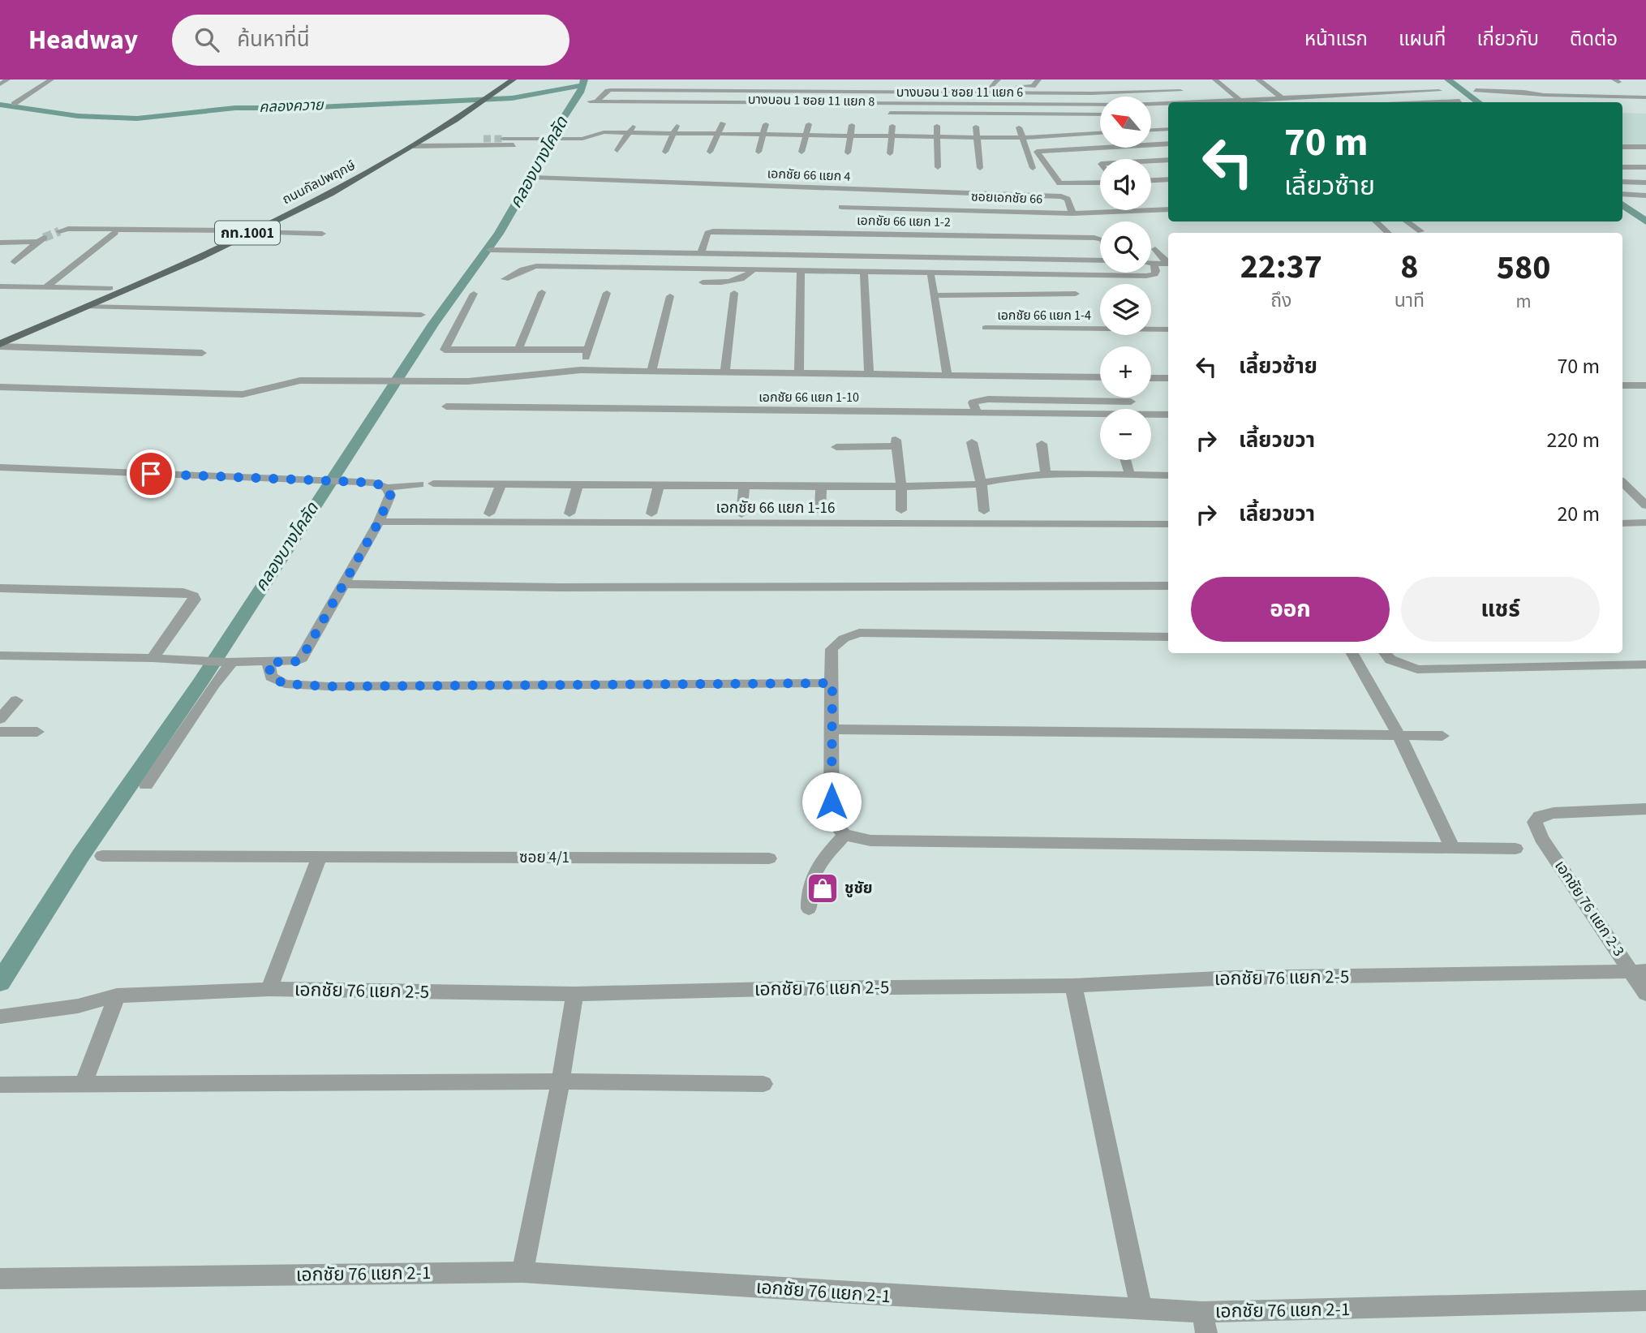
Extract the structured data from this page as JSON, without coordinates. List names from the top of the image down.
{
  "streets": {
    "main road": ["ถนนกัลปพฤกษ์", "กท.1001"],
    "street": [
      "บางบอน 1 ซอย 11 แยก 6",
      "บางบอน 1 ซอย 11 แยก 8",
      "เอกชัย 66 แยก 4",
      "ซอยเอกชัย 66",
      "เอกชัย 66 แยก 1-2",
      "เอกชัย 66 แยก 1-4",
      "เอกชัย 66 แยก 1-10",
      "เอกชัย 66 แยก 1-16",
      "ซอย 4/1",
      "เอกชัย 76 แยก 2-3",
      "เอกชัย 76 แยก 2-5",
      "เอกชัย 76 แยก 2-1"
    ]
  },
  "crossings": [
    ["เอกชัย 66 แยก 4", "ซอยเอกชัย 66"],
    ["เอกชัย 76 แยก 2-3", "เอกชัย 76 แยก 2-5"]
  ],
  "water": ["คลองควาย", "คลองบางโคลัด"],
  "places": {
    "shop": ["ชูชัย"]
  },
  "north": "top left",
  "page": {
    "header": "Headway",
    "search": "ค้นหาที่นี่",
    "nav": [
      "หน้าแรก",
      "แผนที่",
      "เกี่ยวกับ",
      "ติดต่อ"
    ],
    "map_buttons": ["+", "−"],
    "turn": ["70 m", "เลี้ยวซ้าย"],
    "eta": [
      "22:37",
      "ถึง",
      "8",
      "นาที",
      "580",
      "m"
    ],
    "list": [
      {
        "name": "เลี้ยวซ้าย",
        "value": "70 m"
      },
      {
        "name": "เลี้ยวขวา",
        "value": "220 m"
      },
      {
        "name": "เลี้ยวขวา",
        "value": "20 m"
      }
    ],
    "buttons": ["ออก", "แชร์"]
  }
}
